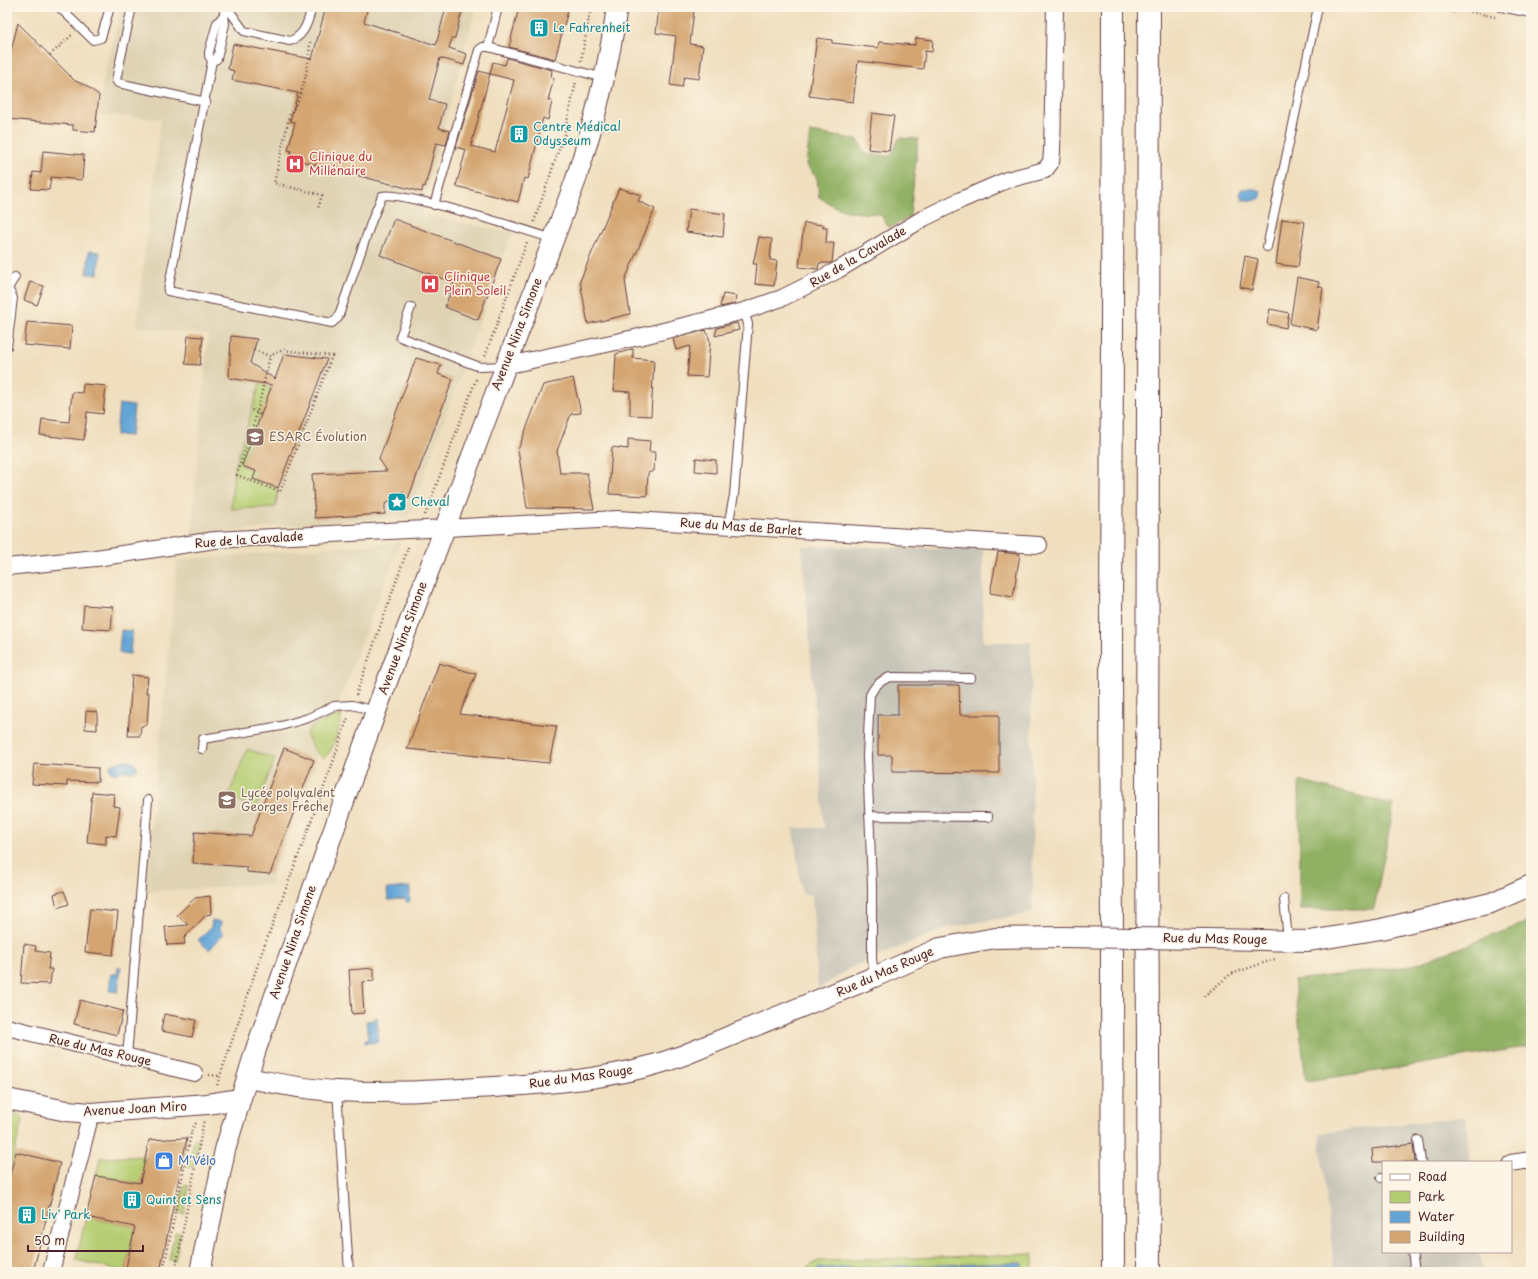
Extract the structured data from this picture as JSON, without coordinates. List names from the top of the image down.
{
  "streets": {
    "street": [
      "Rue de la Cavalade",
      "Avenue Nina Simone",
      "Rue du Mas de Barlet",
      "Rue du Mas Rouge",
      "Avenue Joan Miro"
    ]
  },
  "crossings": [
    ["Rue de la Cavalade", "Avenue Nina Simone"],
    ["Rue de la Cavalade", "Rue du Mas de Barlet"],
    ["Avenue Nina Simone", "Rue du Mas de Barlet"],
    ["Avenue Nina Simone", "Rue du Mas Rouge"],
    ["Avenue Nina Simone", "Avenue Joan Miro"]
  ],
  "places": {
    "building": [
      "Le Fahrenheit",
      "Centre Médical Odysseum",
      "Quint et Sens",
      "Liv' Park"
    ],
    "hospital": ["Clinique du Millénaire", "Clinique Plein Soleil"],
    "school or university": ["ESARC Évolution", "Lycée polyvalent Georges Frêche"],
    "place": ["Cheval"],
    "shop": ["M'Vélo"]
  },
  "legend": [
    "Road",
    "Park",
    "Water",
    "Building"
  ],
  "scale_bar": "50 m"
}
